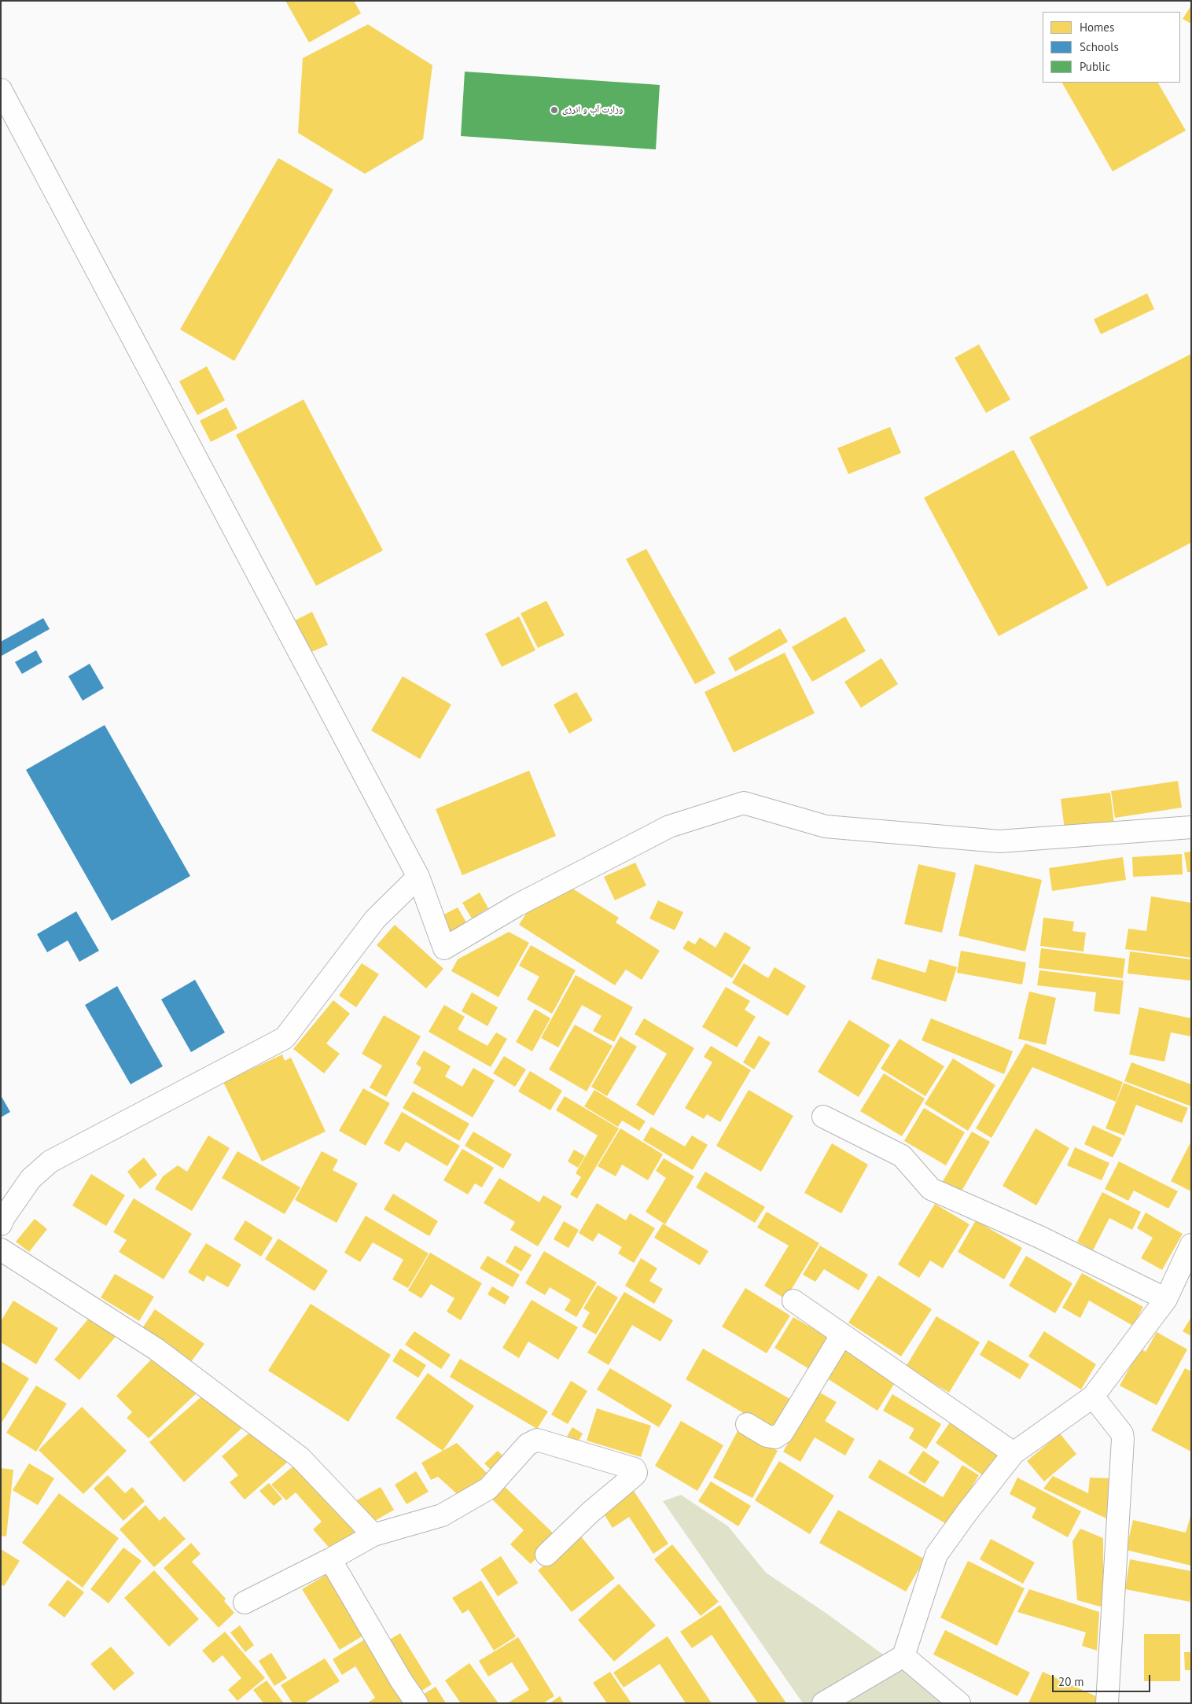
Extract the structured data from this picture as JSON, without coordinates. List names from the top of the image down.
{
  "places": ["وزارت آب و انرژی"],
  "legend": ["Homes", "Schools", "Public"],
  "scale_bar": "20 m"
}
